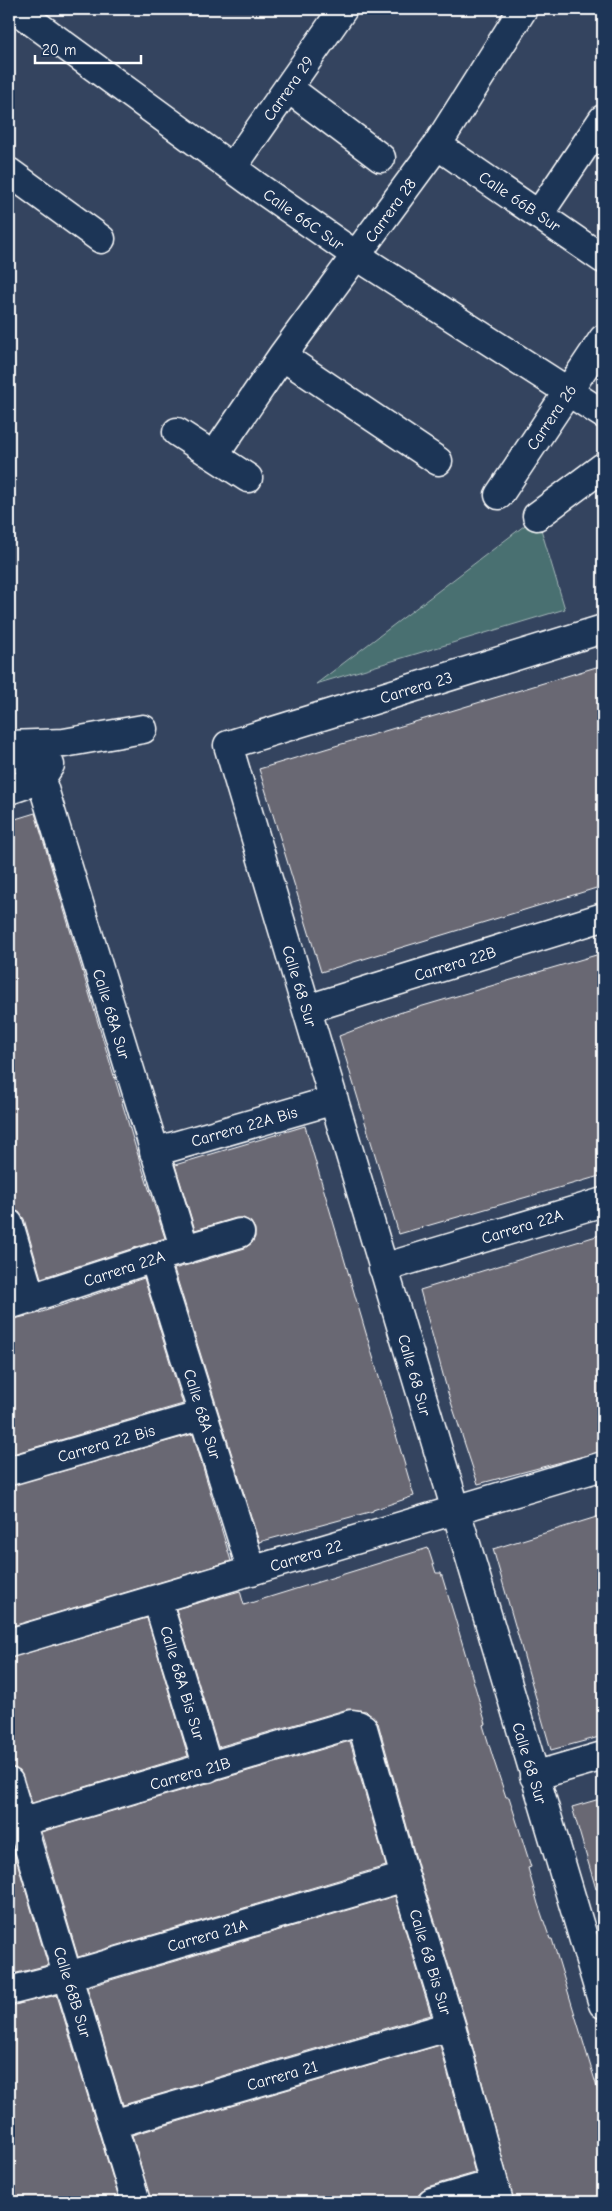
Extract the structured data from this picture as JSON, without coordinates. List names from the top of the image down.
{
  "streets": {
    "street": [
      "Carrera 29",
      "Calle 66B Sur",
      "Carrera 28",
      "Calle 66C Sur",
      "Carrera 26",
      "Carrera 23",
      "Carrera 22B",
      "Calle 68 Sur",
      "Calle 68A Sur",
      "Carrera 22A Bis",
      "Carrera 22A",
      "Carrera 22 Bis",
      "Carrera 22",
      "Calle 68A Bis Sur",
      "Carrera 21B",
      "Carrera 21A",
      "Calle 68 Bis Sur",
      "Calle 68B Sur",
      "Carrera 21"
    ]
  },
  "crossings": [
    ["Carrera 29", "Calle 66C Sur"],
    ["Calle 66B Sur", "Carrera 28"],
    ["Carrera 28", "Calle 66C Sur"],
    ["Calle 66C Sur", "Carrera 26"],
    ["Carrera 23", "Calle 68 Sur"],
    ["Carrera 22B", "Calle 68 Sur"],
    ["Calle 68 Sur", "Carrera 22A Bis"],
    ["Calle 68 Sur", "Carrera 22A"],
    ["Calle 68 Sur", "Carrera 22"],
    ["Calle 68A Sur", "Carrera 22A Bis"],
    ["Calle 68A Sur", "Carrera 22A"],
    ["Calle 68A Sur", "Carrera 22 Bis"],
    ["Calle 68A Sur", "Carrera 22"],
    ["Carrera 22", "Calle 68A Bis Sur"],
    ["Calle 68A Bis Sur", "Carrera 21B"],
    ["Carrera 21B", "Calle 68 Bis Sur"],
    ["Carrera 21B", "Calle 68B Sur"],
    ["Carrera 21A", "Calle 68 Bis Sur"],
    ["Carrera 21A", "Calle 68B Sur"],
    ["Calle 68 Bis Sur", "Carrera 21"],
    ["Calle 68B Sur", "Carrera 21"]
  ],
  "scale_bar": "20 m"
}
